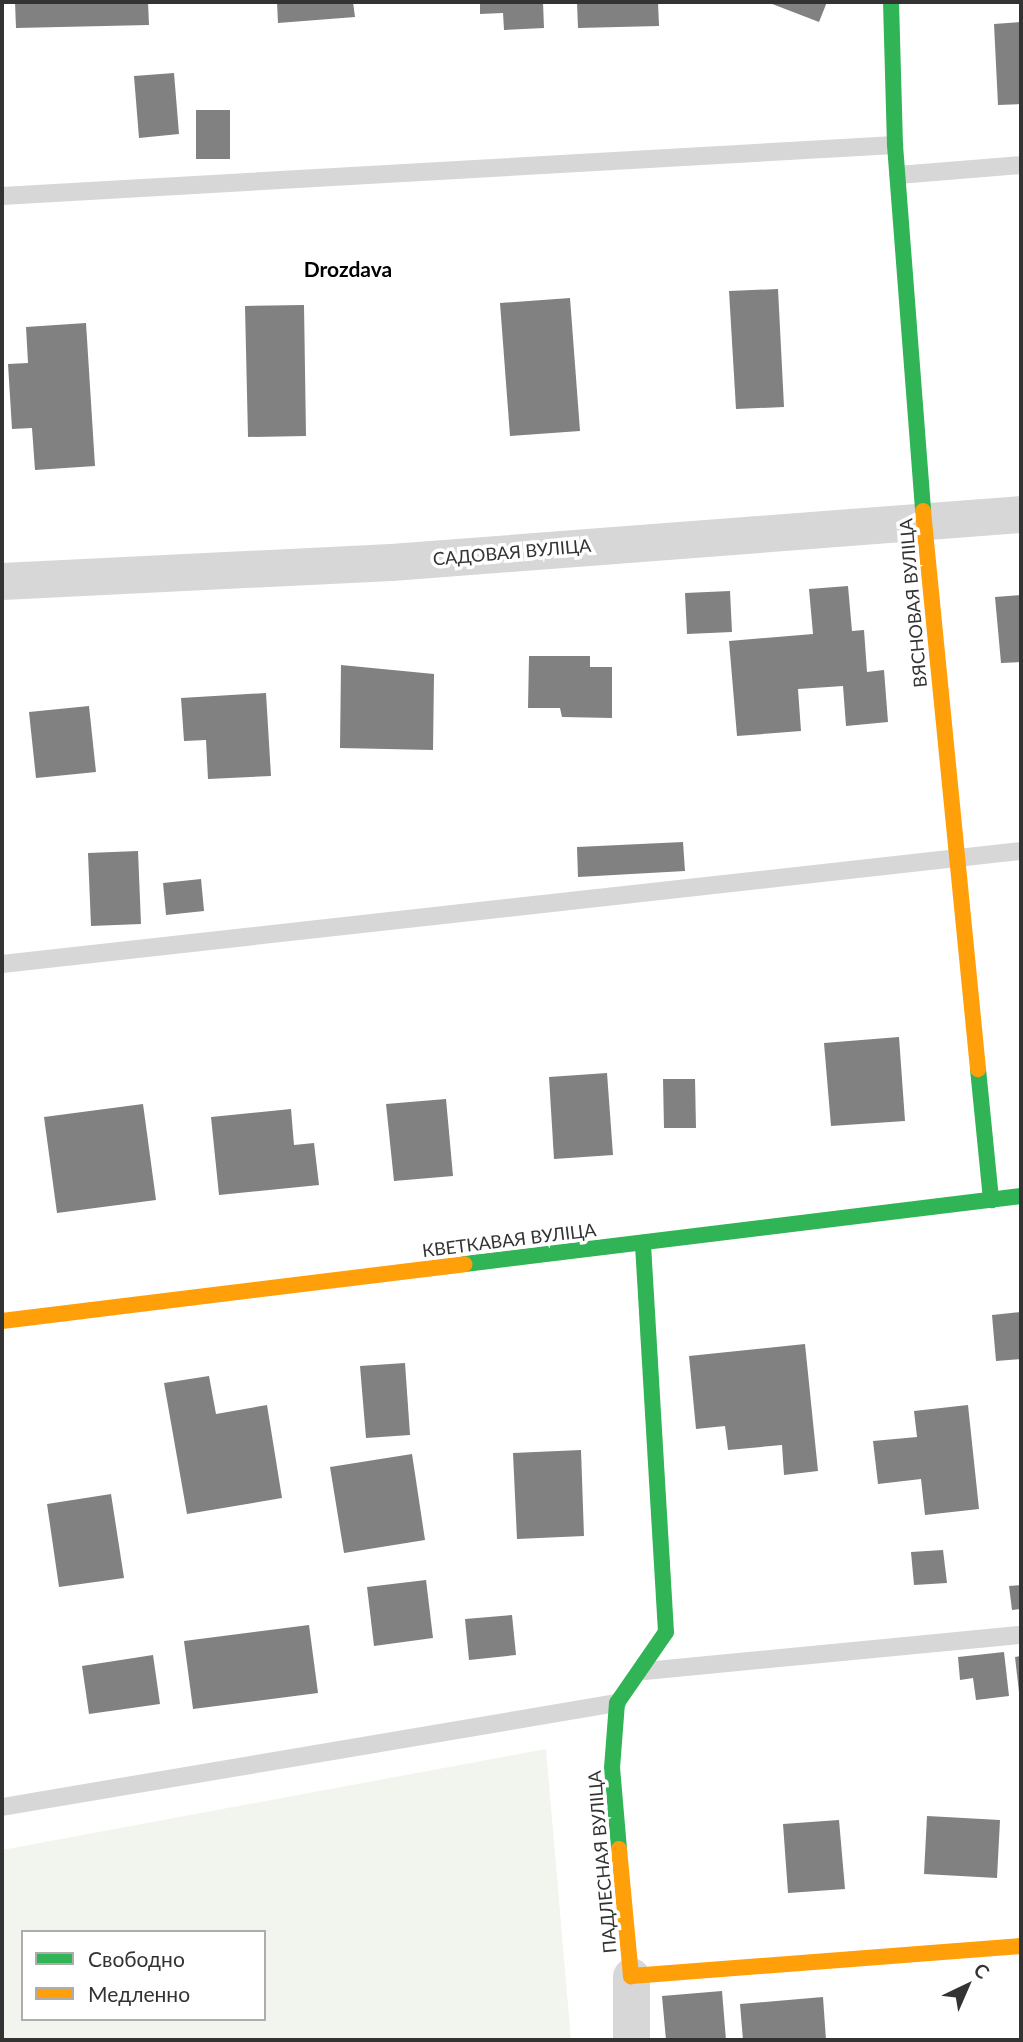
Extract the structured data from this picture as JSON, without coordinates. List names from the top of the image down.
{
  "streets": {
    "street": [
      "САДОВАЯ ВУЛІЦА",
      "ВЯСНОВАЯ ВУЛІЦА",
      "КВЕТКАВАЯ ВУЛІЦА",
      "ПАДЛЕСНАЯ ВУЛІЦА"
    ]
  },
  "crossings": [
    ["САДОВАЯ ВУЛІЦА", "ВЯСНОВАЯ ВУЛІЦА"],
    ["ВЯСНОВАЯ ВУЛІЦА", "КВЕТКАВАЯ ВУЛІЦА"]
  ],
  "districts": ["Drozdava"],
  "legend": ["Свободно", "Медленно"],
  "north": "top right"
}
